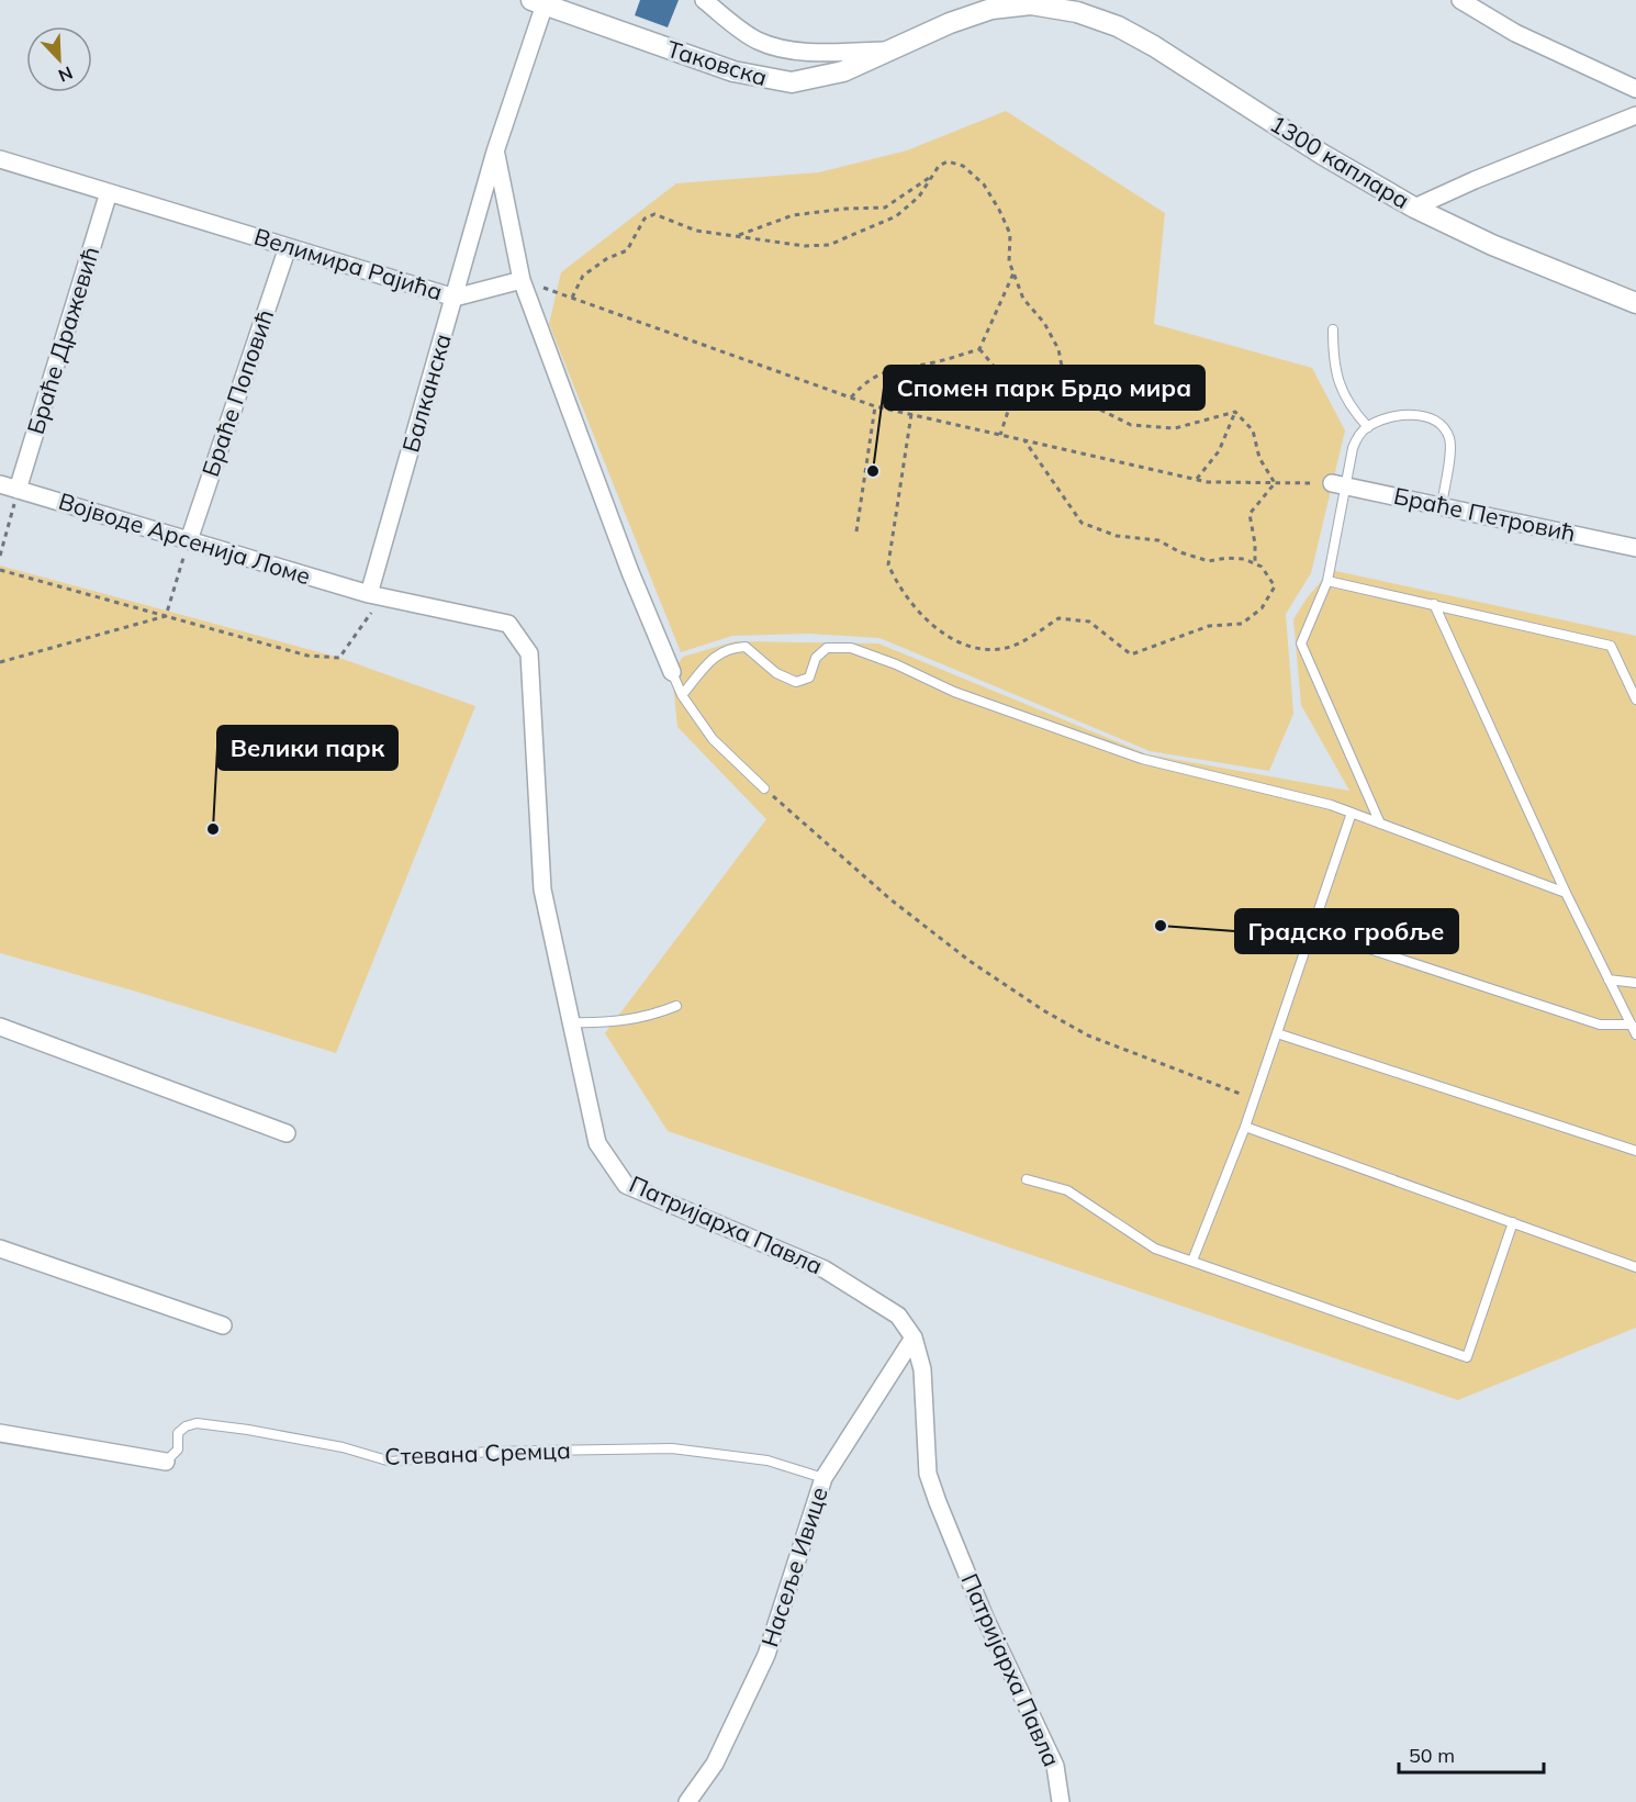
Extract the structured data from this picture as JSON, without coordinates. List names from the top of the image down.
{
  "streets": {
    "street": [
      "Таковска",
      "1300 каплара",
      "Велимира Рајића",
      "Браће Дражевић",
      "Браће Поповић",
      "Балканска",
      "Браће Петровић",
      "Војводе Арсенија Ломе",
      "Патријарха Павла",
      "Стевана Сремца",
      "Насеље Ивице"
    ]
  },
  "crossings": [
    ["Таковска", "1300 каплара"],
    ["Таковска", "Балканска"],
    ["Велимира Рајића", "Браће Дражевић"],
    ["Велимира Рајића", "Браће Поповић"],
    ["Велимира Рајића", "Балканска"],
    ["Браће Дражевић", "Војводе Арсенија Ломе"],
    ["Браће Поповић", "Војводе Арсенија Ломе"],
    ["Балканска", "Војводе Арсенија Ломе"],
    ["Балканска", "Патријарха Павла"],
    ["Војводе Арсенија Ломе", "Патријарха Павла"],
    ["Патријарха Павла", "Насеље Ивице"],
    ["Стевана Сремца", "Насеље Ивице"]
  ],
  "places": ["Спомен парк Брдо мира", "Велики парк", "Градско гробље"],
  "scale_bar": "50 m",
  "north": "bottom right"
}
